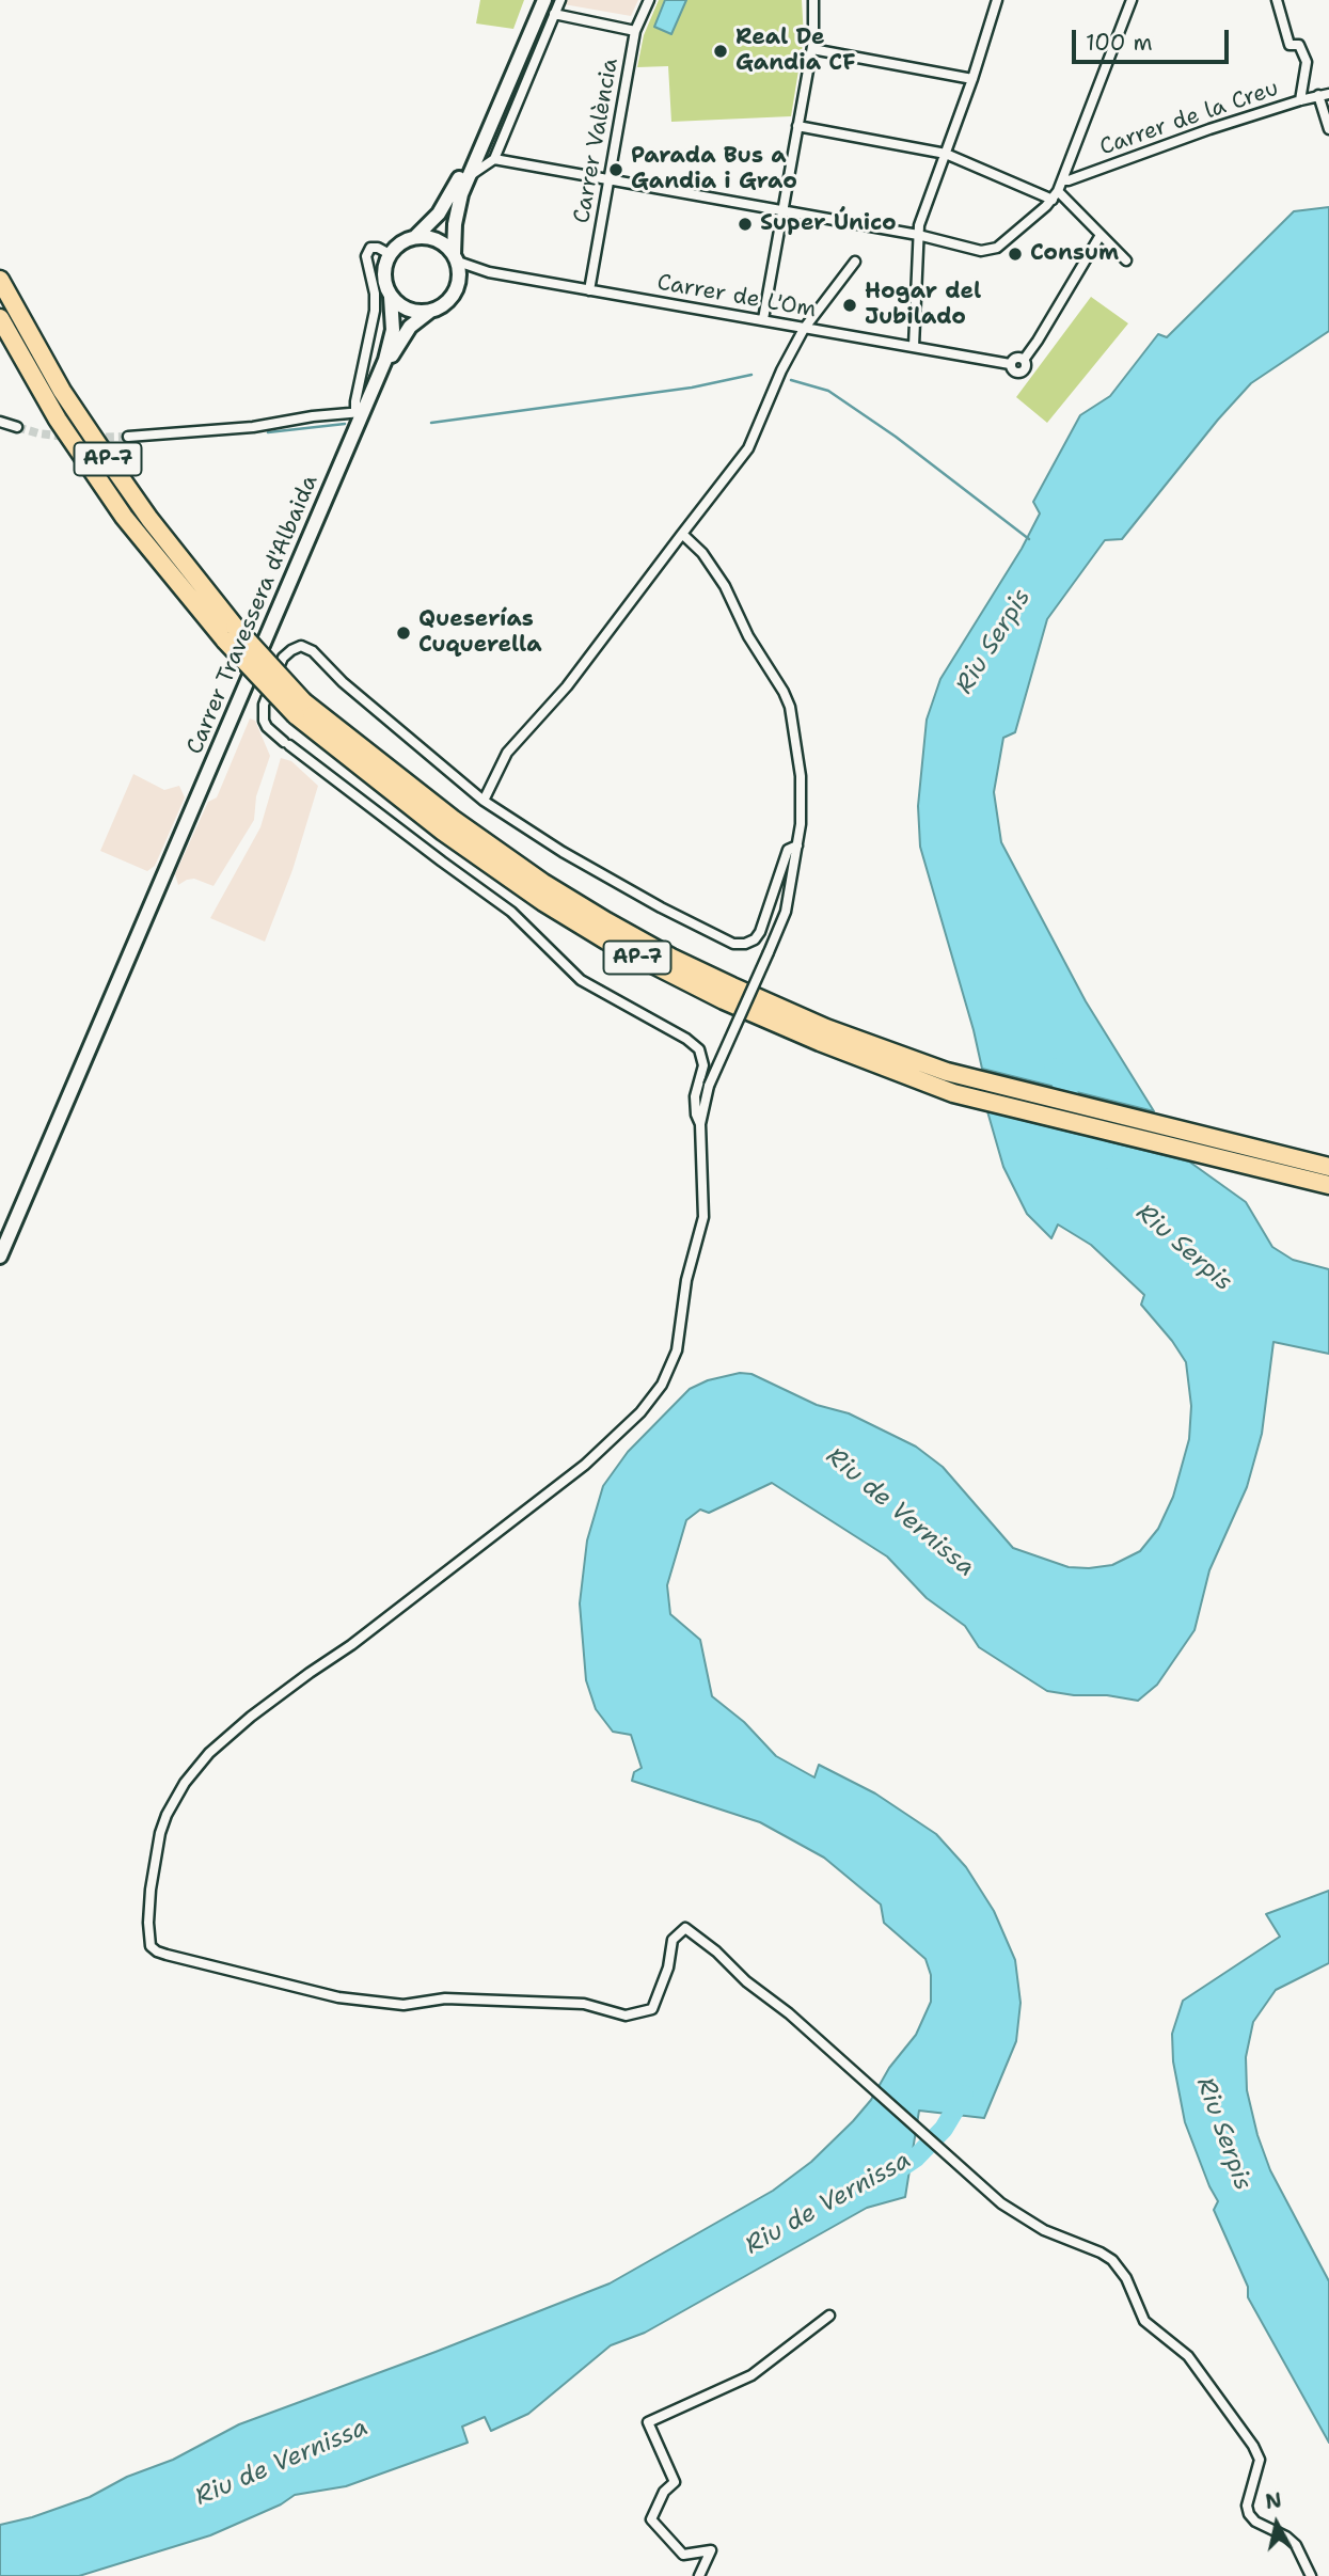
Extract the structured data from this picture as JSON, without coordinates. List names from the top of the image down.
{
  "streets": {
    "highway": ["AP-7"],
    "main road": ["Carrer Travessera d'Albaida"],
    "street": ["Carrer de la Creu", "Carrer València", "Carrer de L'Om"]
  },
  "crossings": [
    ["Carrer València", "Carrer de L'Om"],
    ["Carrer de L'Om", "Carrer Travessera d'Albaida"]
  ],
  "water": ["Riu Serpis", "Riu de Vernissa"],
  "places": [
    "Real De Gandia CF",
    "Parada Bus a Gandia i Grao",
    "Super Único",
    "Consum",
    "Hogar del Jubilado",
    "Queserías Cuquerella"
  ],
  "scale_bar": "100 m",
  "north": "top"
}
